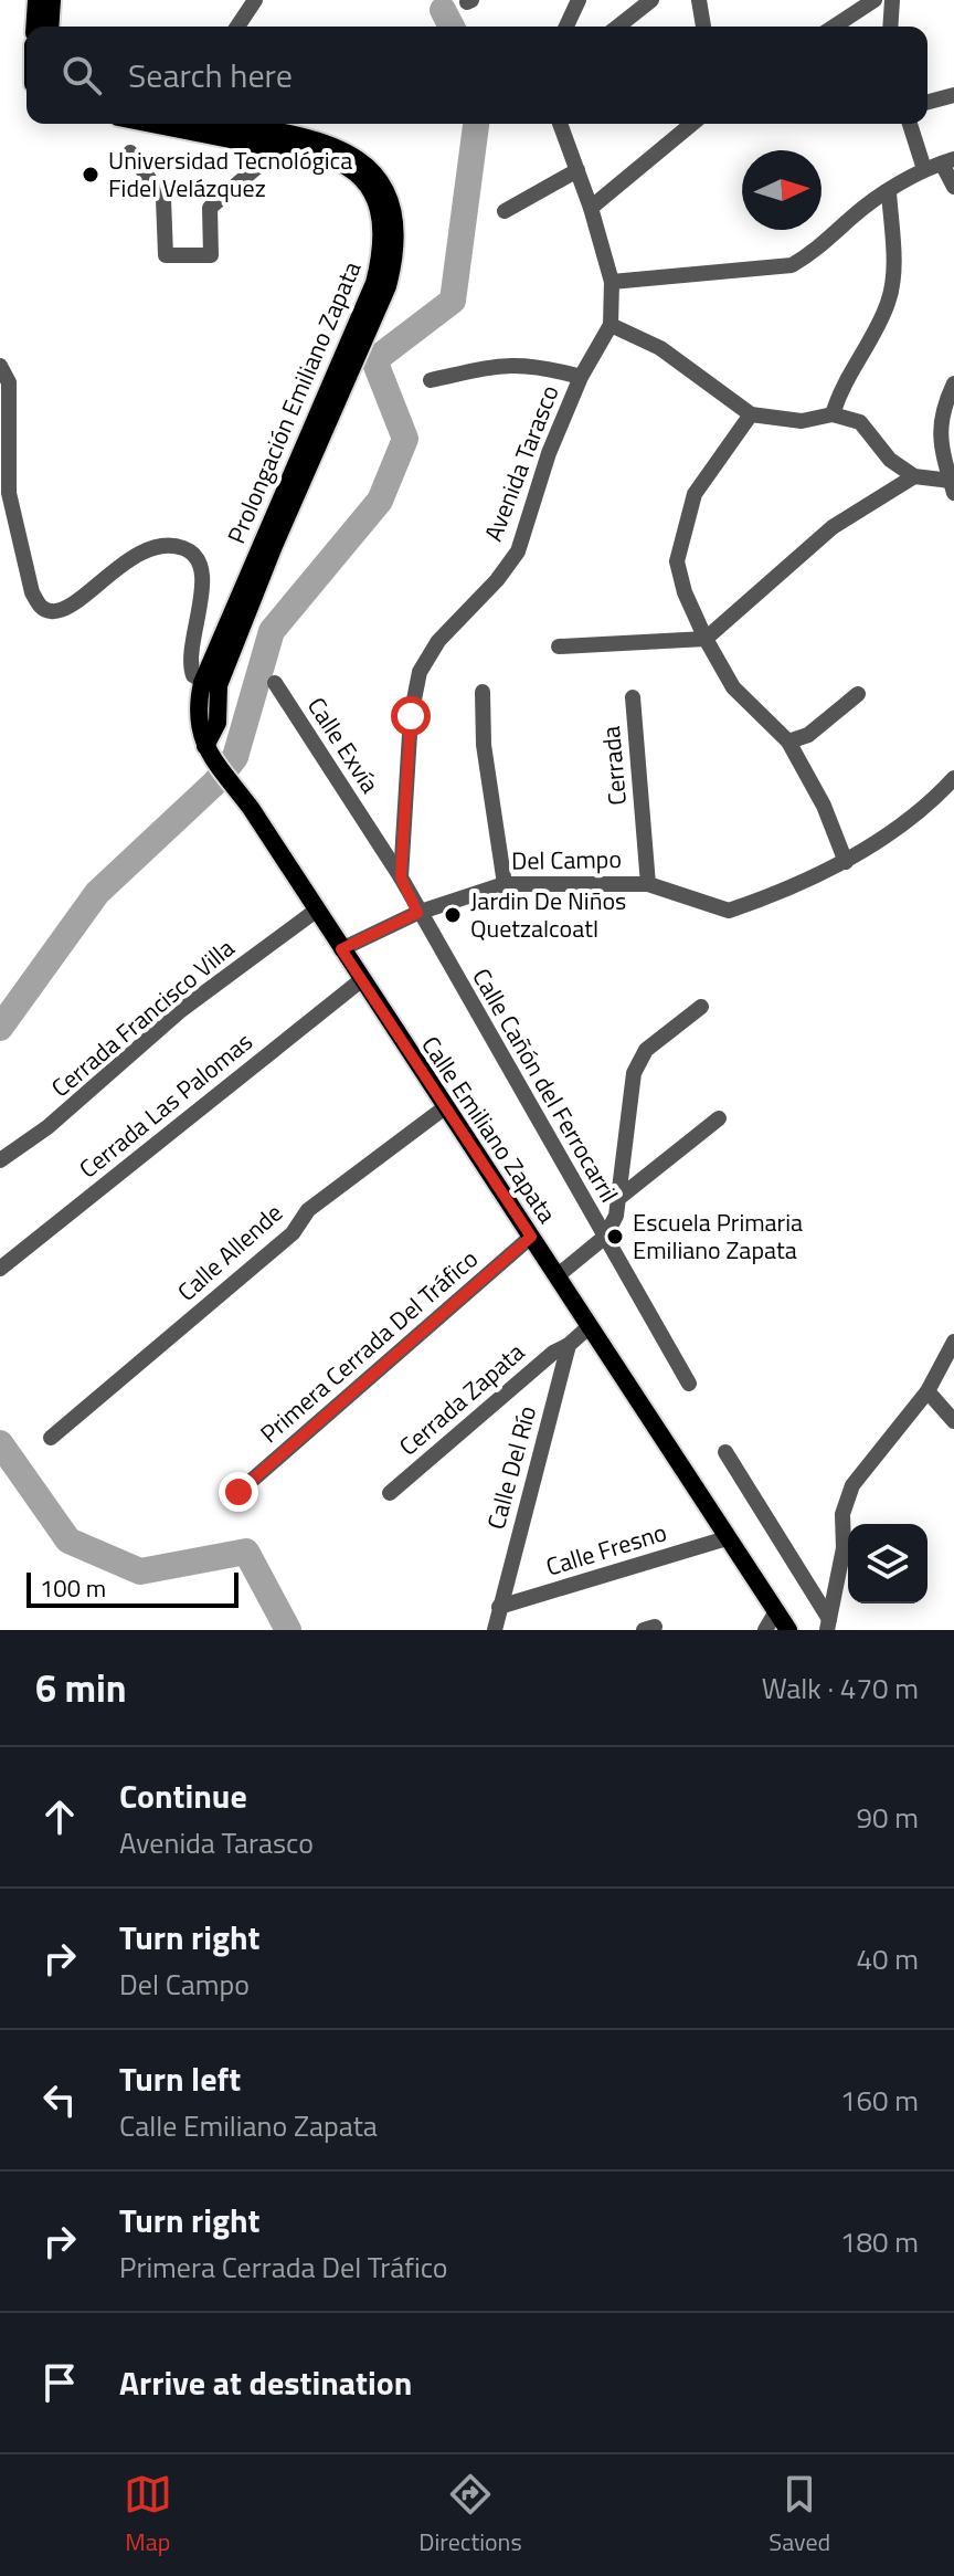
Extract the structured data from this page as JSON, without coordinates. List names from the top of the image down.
{
  "streets": {
    "main road": ["Prolongación Emiliano Zapata", "Calle Emiliano Zapata"],
    "street": [
      "Avenida Tarasco",
      "Calle Exvía",
      "Cerrada",
      "Del Campo",
      "Cerrada Francisco Villa",
      "Calle Cañón del Ferrocarril",
      "Cerrada Las Palomas",
      "Calle Allende",
      "Primera Cerrada Del Tráfico",
      "Cerrada Zapata",
      "Calle Del Río",
      "Calle Fresno"
    ]
  },
  "crossings": [
    ["Prolongación Emiliano Zapata", "Calle Emiliano Zapata"],
    ["Avenida Tarasco", "Calle Exvía"],
    ["Avenida Tarasco", "Del Campo"],
    ["Avenida Tarasco", "Calle Cañón del Ferrocarril"],
    ["Cerrada", "Del Campo"],
    ["Del Campo", "Calle Cañón del Ferrocarril"],
    ["Del Campo", "Calle Emiliano Zapata"],
    ["Cerrada Francisco Villa", "Calle Emiliano Zapata"],
    ["Cerrada Las Palomas", "Calle Emiliano Zapata"],
    ["Calle Emiliano Zapata", "Calle Allende"],
    ["Calle Emiliano Zapata", "Primera Cerrada Del Tráfico"],
    ["Calle Emiliano Zapata", "Calle Fresno"],
    ["Cerrada Zapata", "Calle Del Río"],
    ["Calle Del Río", "Calle Fresno"]
  ],
  "places": ["Universidad Tecnológica Fidel Velázquez", "Jardin De Niños Quetzalcoatl", "Escuela Primaria Emiliano Zapata"],
  "scale_bar": "100 m",
  "north": "right",
  "page": {
    "search": "Search here",
    "scale": "100 m",
    "heading": ["6 min", "Walk · 470 m"],
    "list": [
      ["Continue", "Avenida Tarasco", "90 m"],
      ["Turn right", "Del Campo", "40 m"],
      ["Turn left", "Calle Emiliano Zapata", "160 m"],
      ["Turn right", "Primera Cerrada Del Tráfico", "180 m"],
      "Arrive at destination"
    ],
    "nav": ["Map", "Directions", "Saved"]
  }
}
